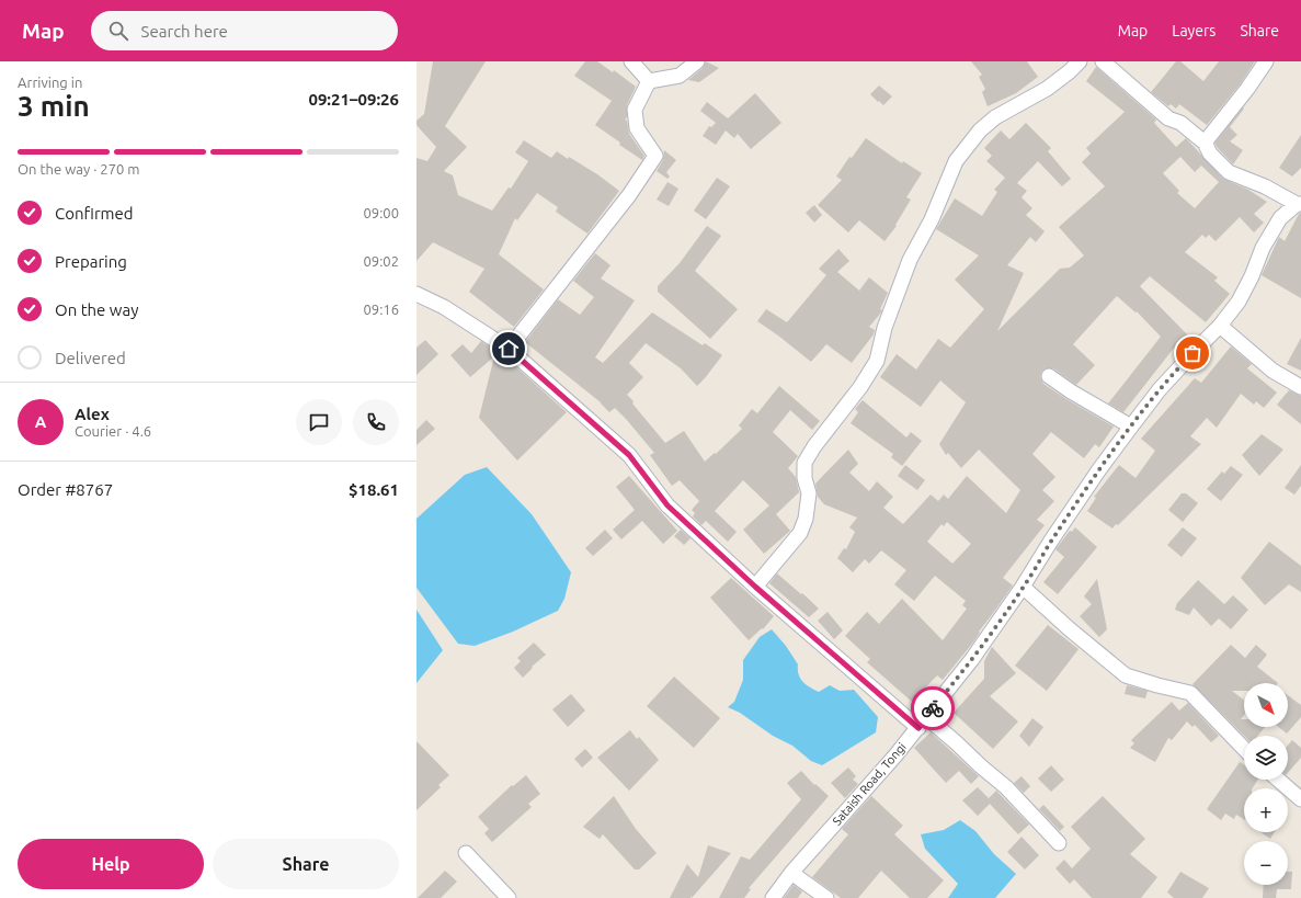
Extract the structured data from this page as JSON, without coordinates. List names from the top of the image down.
{
  "streets": {
    "street": ["Sataish Road, Tongi"]
  },
  "north": "bottom right",
  "page": {
    "header": "Map",
    "search": "Search here",
    "nav": ["Map", "Layers", "Share"],
    "heading": ["3 min", "Arriving in", "09:21–09:26"],
    "panel": [
      "Alex",
      "Courier · 4.6",
      "Order #8767",
      "$18.61"
    ],
    "bar": "On the way · 270 m",
    "list": [
      ["Confirmed", "09:00"],
      ["Preparing", "09:02"],
      ["On the way", "09:16"],
      "Delivered"
    ],
    "round": "A",
    "map_buttons": ["+", "−"],
    "buttons": ["Help", "Share"]
  }
}
